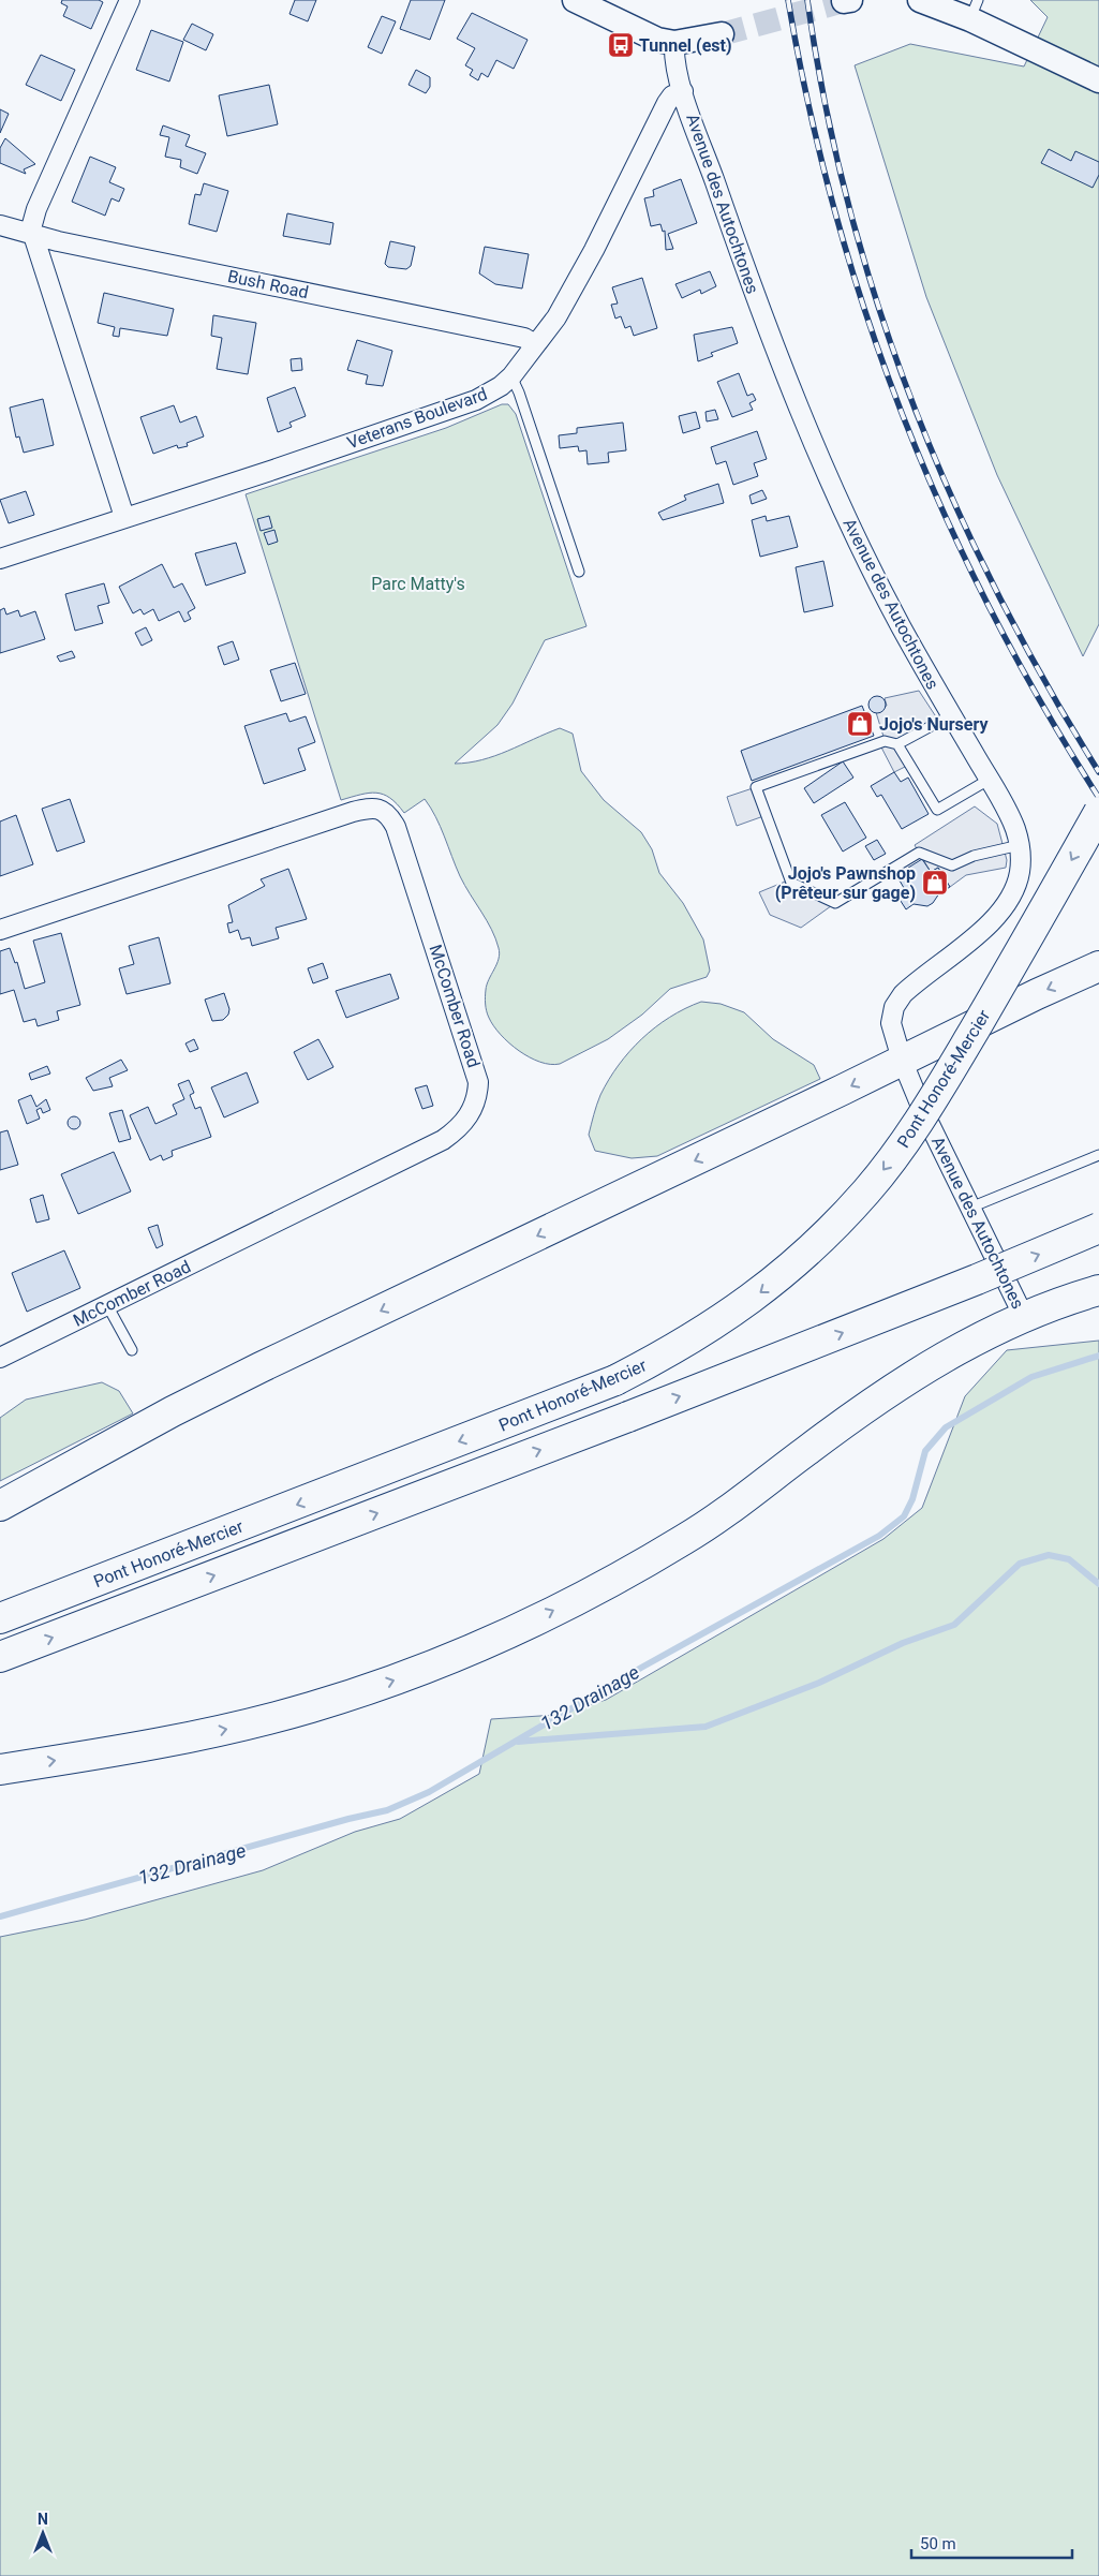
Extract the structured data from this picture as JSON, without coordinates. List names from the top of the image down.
{
  "streets": {
    "highway": ["Pont Honoré-Mercier"],
    "street": [
      "Avenue des Autochtones",
      "Bush Road",
      "Veterans Boulevard",
      "McComber Road"
    ]
  },
  "crossings": [
    ["Avenue des Autochtones", "Veterans Boulevard"],
    ["Bush Road", "Veterans Boulevard"]
  ],
  "water": ["132 Drainage"],
  "parks": ["Parc Matty's"],
  "places": {
    "bus stop": ["Tunnel (est)"],
    "shop": ["Jojo's Nursery", "Jojo's Pawnshop (Prêteur sur gage)"]
  },
  "scale_bar": "50 m",
  "north": "top"
}
